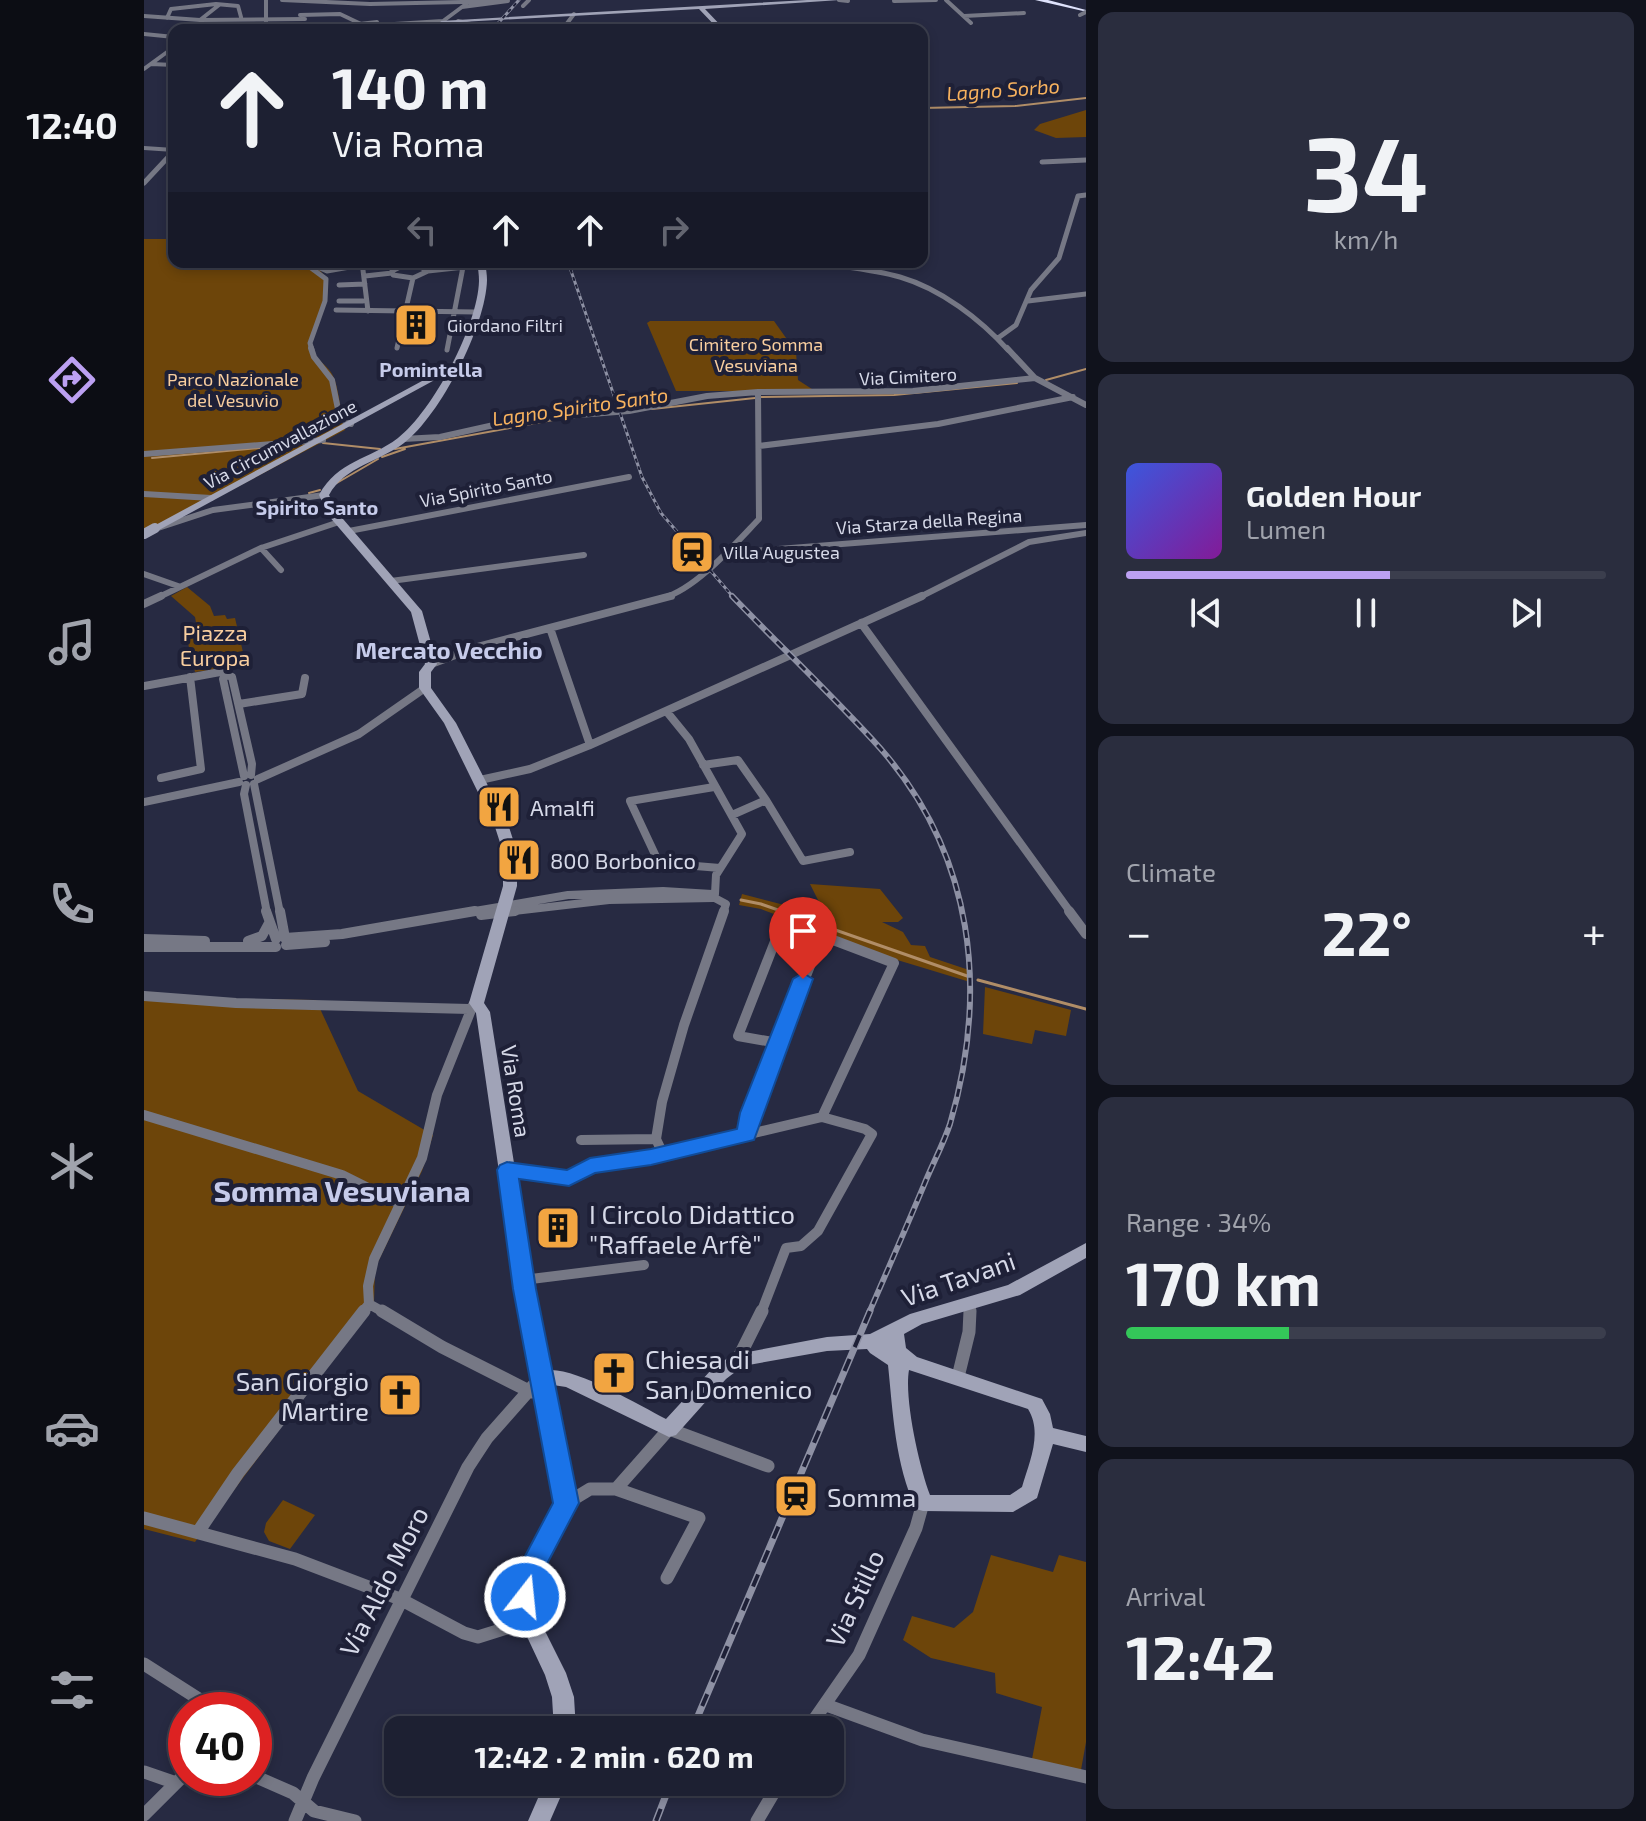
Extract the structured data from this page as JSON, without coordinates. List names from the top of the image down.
{
  "streets": {
    "street": [
      "Via Cimitero",
      "Via Circumvallazione",
      "Via Spirito Santo",
      "Via Starza della Regina",
      "Via Roma",
      "Via Tavani",
      "Via Aldo Moro",
      "Via Stillo"
    ]
  },
  "crossings": [
    ["Via Roma", "Via Aldo Moro"]
  ],
  "districts": [
    "Pomintella",
    "Spirito Santo",
    "Mercato Vecchio",
    "Somma Vesuviana"
  ],
  "water": ["Lagno Sorbo", "Lagno Spirito Santo"],
  "parks": ["Cimitero Somma Vesuviana", "Parco Nazionale del Vesuvio", "Piazza Europa"],
  "places": {
    "building": ["Giordano Filtri", "I Circolo Didattico \"Raffaele Arfè\""],
    "station": ["Villa Augustea", "Somma"],
    "restaurant": ["Amalfi", "800 Borbonico"],
    "church": ["Chiesa di San Domenico", "San Giorgio Martire"]
  },
  "page": {
    "tabs": "12:40",
    "tile": [
      ["34", "km/h"],
      "Climate",
      ["Range · 34%", "170 km"],
      ["Arrival", "12:42"]
    ],
    "turn": ["140 m", "Via Roma"],
    "song": ["Golden Hour", "Lumen"],
    "heat": ["−", "22°", "+"],
    "limit": "40",
    "trip": "12:42 · 2 min · 620 m"
  }
}
